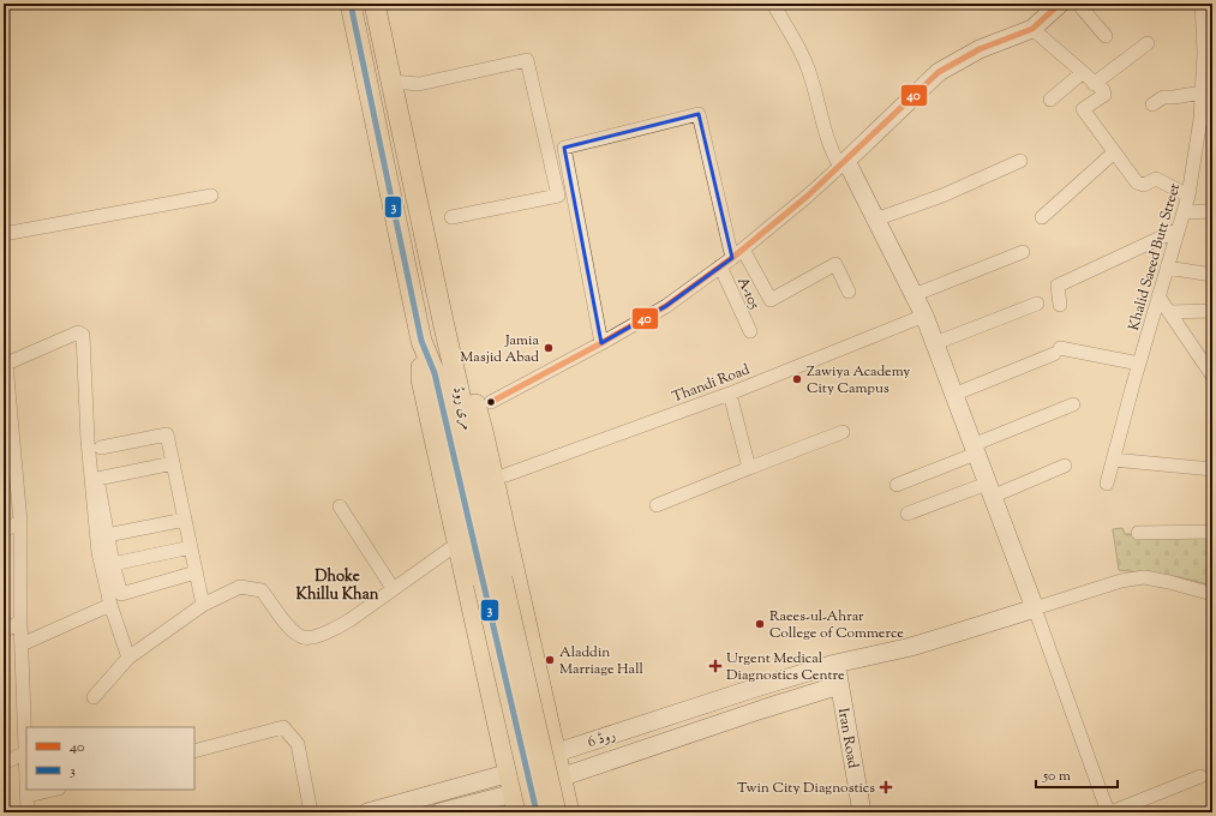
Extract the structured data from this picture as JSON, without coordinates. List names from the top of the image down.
{
  "streets": {
    "main road": ["مری روڈ", "روڈ 6", "Iran Road"],
    "street": ["Khalid Saeed Butt Street", "A-105", "Thandi Road"]
  },
  "crossings": [
    ["روڈ 6", "Iran Road"]
  ],
  "districts": ["Dhoke Khillu Khan"],
  "places": {
    "other": [
      "Jamia Masjid Abad",
      "Zawiya Academy City Campus",
      "Raees-ul-Ahrar College of Commerce",
      "Aladdin Marriage Hall"
    ],
    "health": ["Urgent Medical Diagnostics Centre", "Twin City Diagnostics"]
  },
  "lines": ["transit line 40", "transit line 3"],
  "legend": ["40", "3"],
  "scale_bar": "50 m"
}
